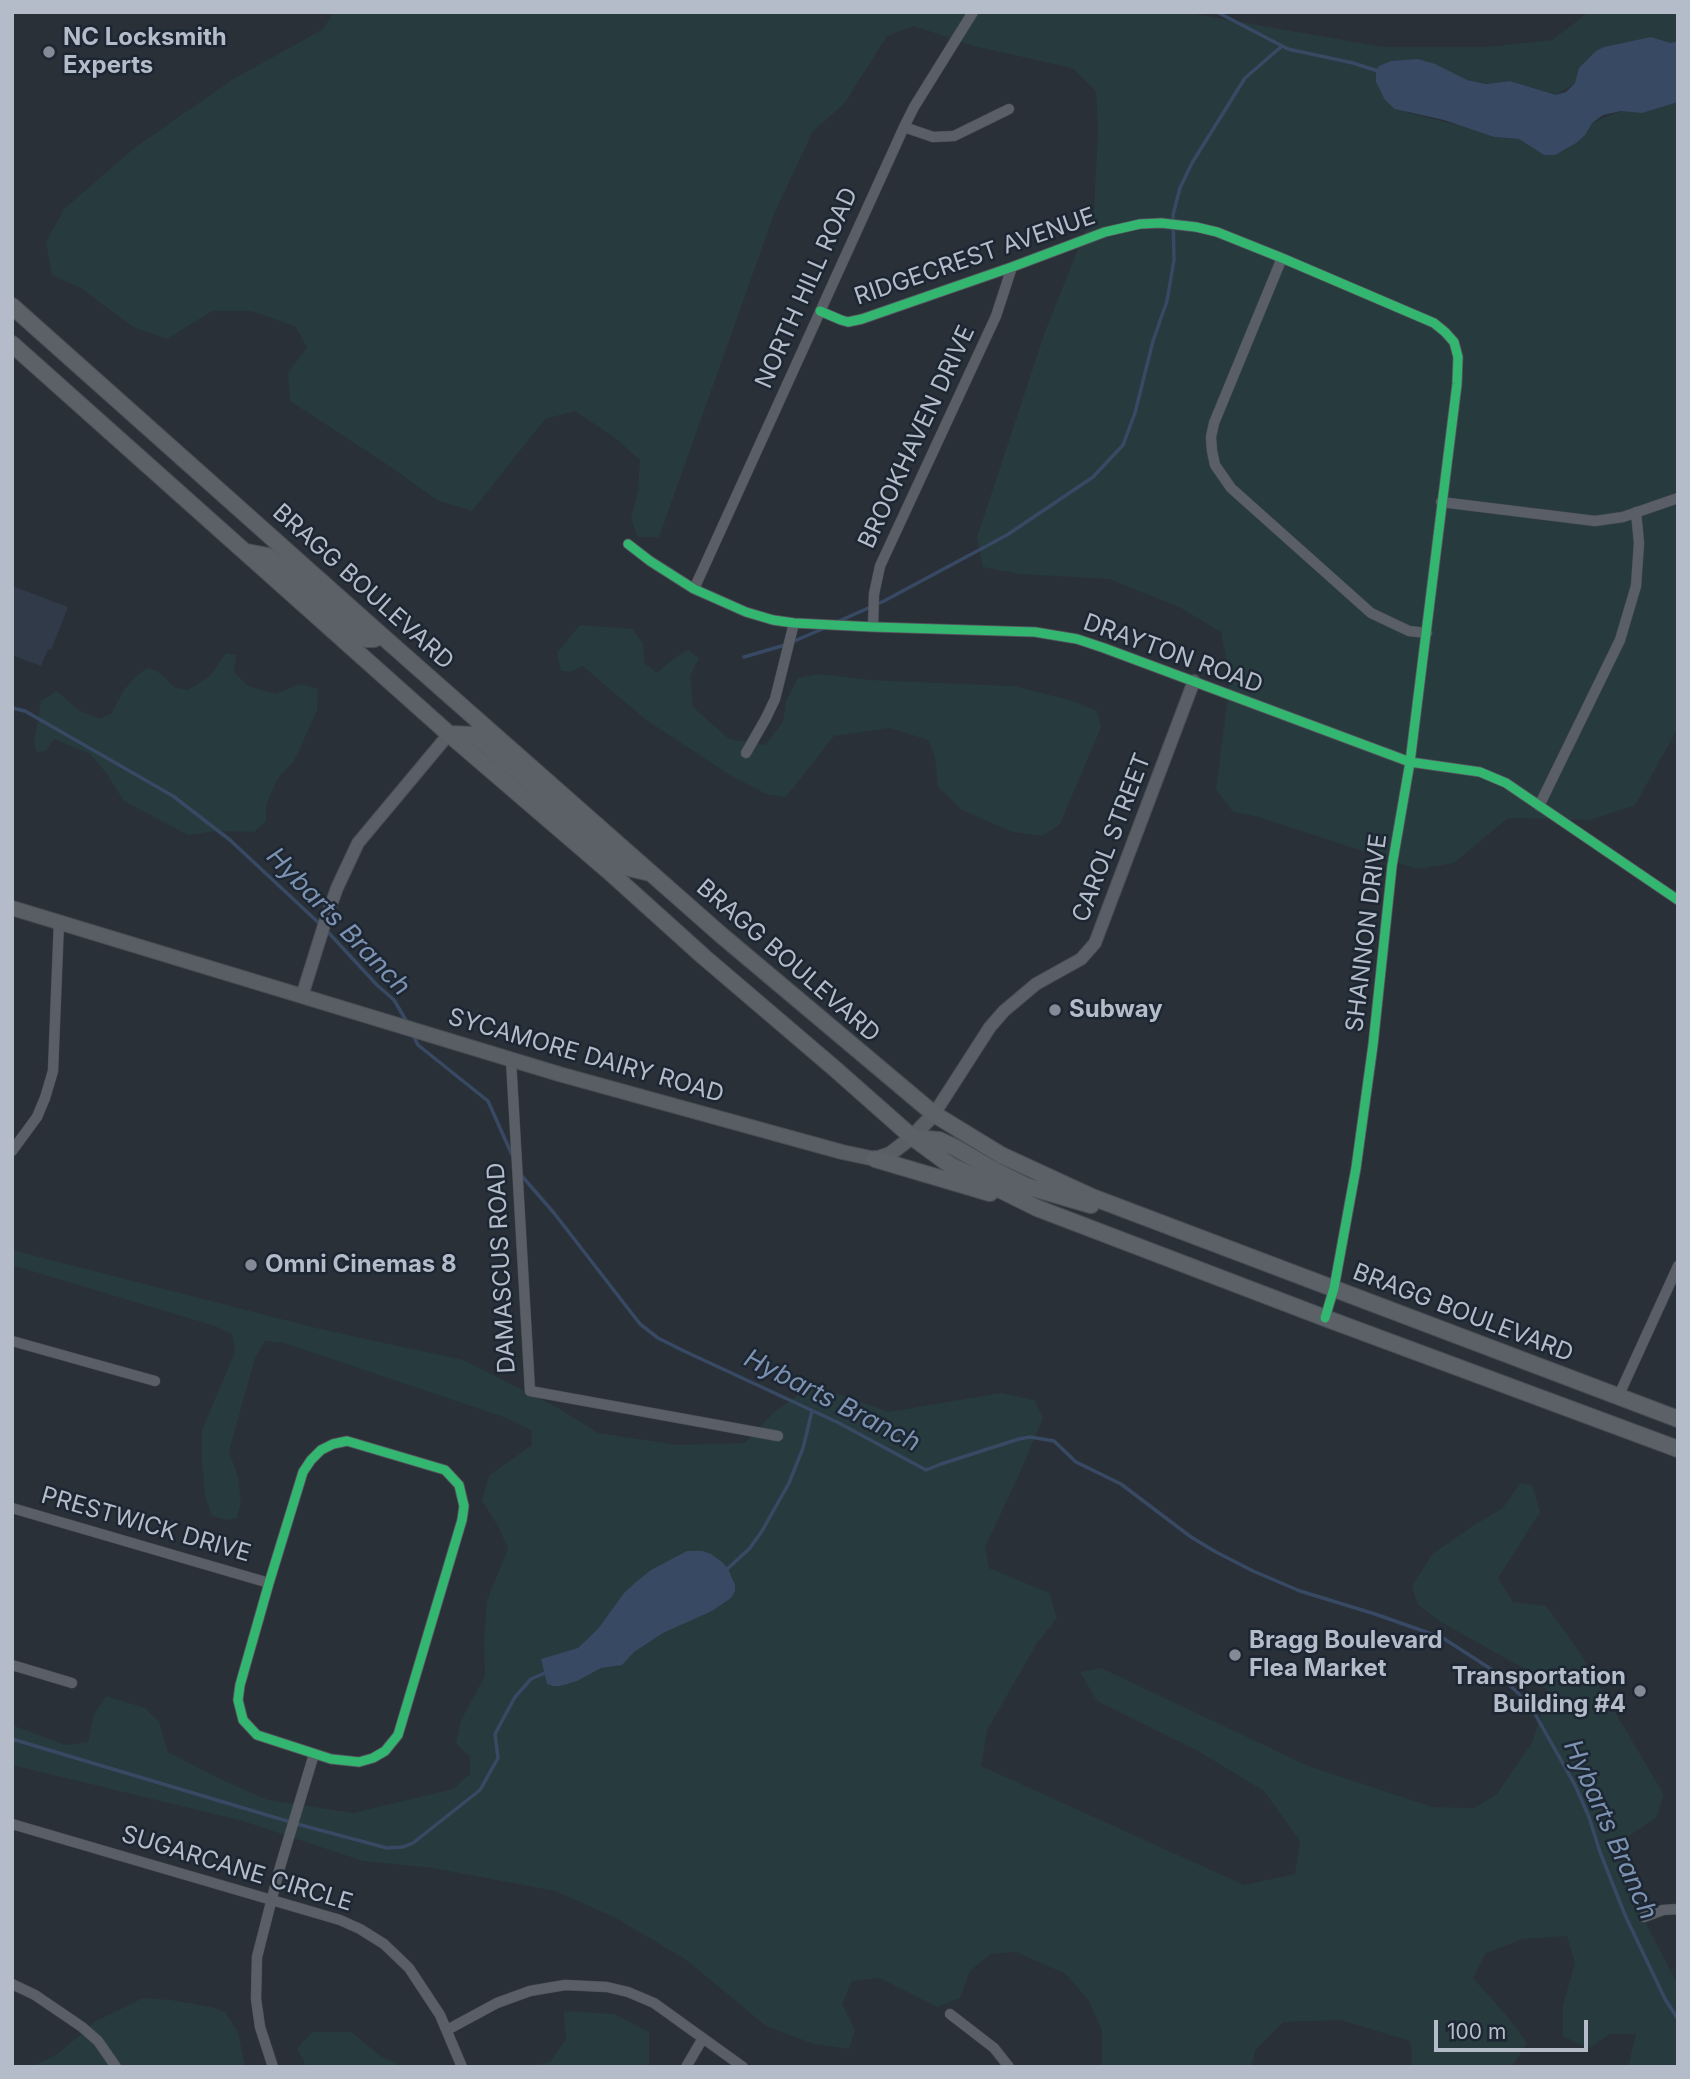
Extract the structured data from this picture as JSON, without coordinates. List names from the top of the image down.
{
  "streets": {
    "main road": ["BRAGG BOULEVARD", "SYCAMORE DAIRY ROAD"],
    "street": [
      "RIDGECREST AVENUE",
      "NORTH HILL ROAD",
      "BROOKHAVEN DRIVE",
      "DRAYTON ROAD",
      "CAROL STREET",
      "SHANNON DRIVE",
      "DAMASCUS ROAD",
      "PRESTWICK DRIVE",
      "SUGARCANE CIRCLE"
    ]
  },
  "crossings": [
    ["RIDGECREST AVENUE", "NORTH HILL ROAD"],
    ["RIDGECREST AVENUE", "BROOKHAVEN DRIVE"],
    ["RIDGECREST AVENUE", "SHANNON DRIVE"],
    ["NORTH HILL ROAD", "DRAYTON ROAD"],
    ["BROOKHAVEN DRIVE", "DRAYTON ROAD"],
    ["BRAGG BOULEVARD", "CAROL STREET"],
    ["BRAGG BOULEVARD", "SHANNON DRIVE"],
    ["DRAYTON ROAD", "CAROL STREET"],
    ["DRAYTON ROAD", "SHANNON DRIVE"],
    ["SYCAMORE DAIRY ROAD", "DAMASCUS ROAD"]
  ],
  "water": ["Hybarts Branch"],
  "places": [
    "NC Locksmith Experts",
    "Subway",
    "Omni Cinemas 8",
    "Bragg Boulevard Flea Market",
    "Transportation Building #4"
  ],
  "scale_bar": "100 m"
}
